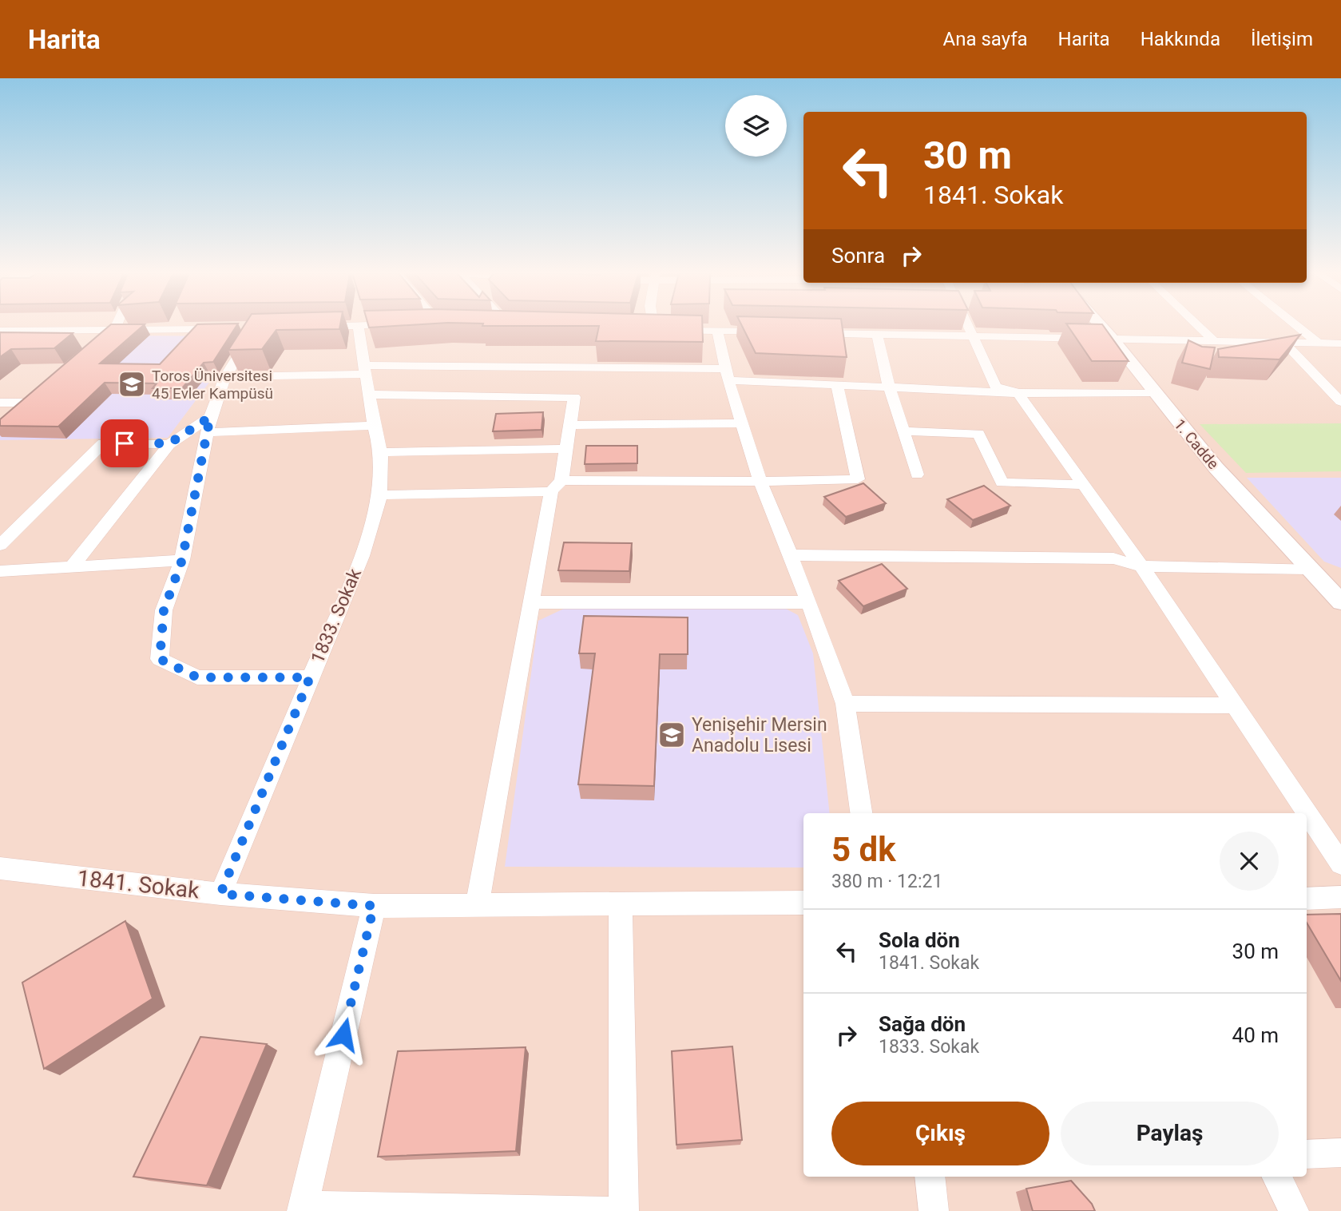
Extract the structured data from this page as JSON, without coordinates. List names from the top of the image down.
{
  "streets": {
    "street": ["1. Cadde", "1833. Sokak", "1841. Sokak"]
  },
  "crossings": [
    ["1833. Sokak", "1841. Sokak"]
  ],
  "places": {
    "school or university": ["Toros Üniversitesi 45 Evler Kampüsü", "Yenişehir Mersin Anadolu Lisesi"]
  },
  "page": {
    "header": "Harita",
    "nav": [
      "Ana sayfa",
      "Harita",
      "Hakkında",
      "İletişim"
    ],
    "turn": ["30 m", "1841. Sokak"],
    "then": "Sonra",
    "heading": ["5 dk", "380 m · 12:21"],
    "list": [
      {
        "name": "Sola dön",
        "note": "1841. Sokak",
        "value": "30 m"
      },
      {
        "name": "Sağa dön",
        "note": "1833. Sokak",
        "value": "40 m"
      }
    ],
    "buttons": ["Çıkış", "Paylaş"]
  }
}
